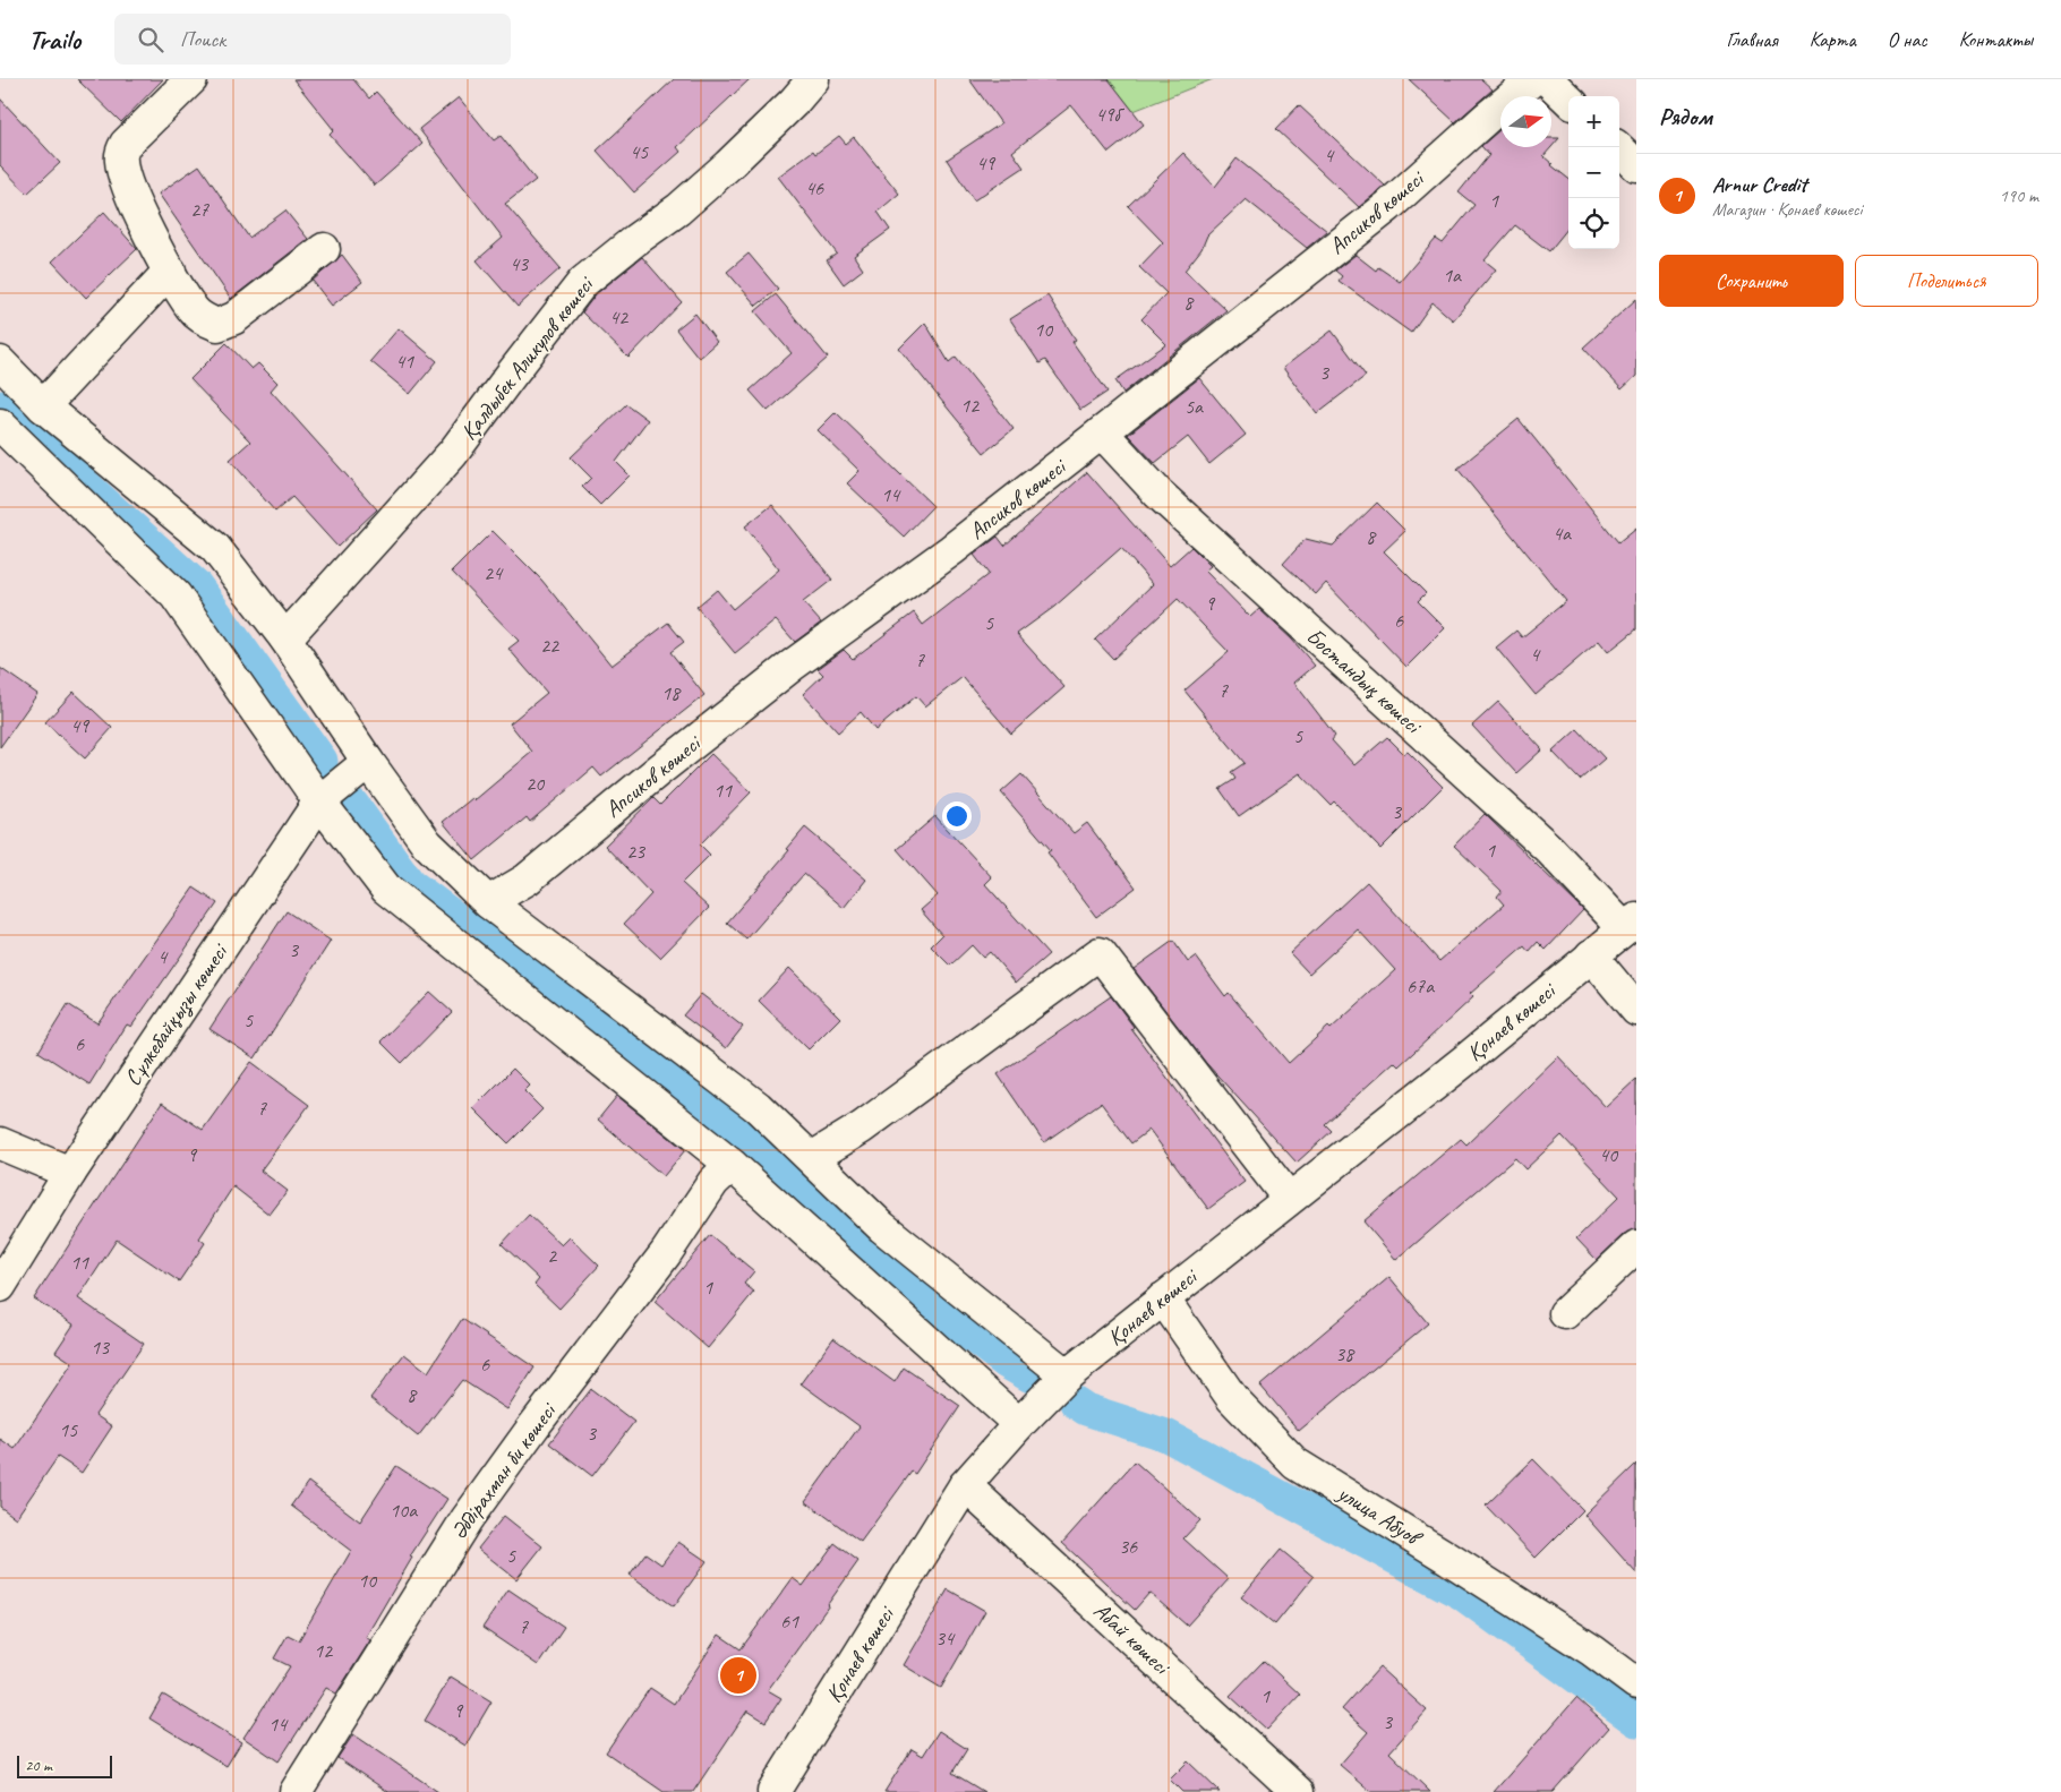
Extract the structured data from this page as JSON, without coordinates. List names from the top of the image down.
{
  "streets": {
    "street": [
      "Апсиков көшесі",
      "Қалдыбек Аликулов көшесі",
      "Бостандық көшесі",
      "Сұлкебайқызы көшесі",
      "Қонаев көшесі",
      "Әбдірахман би көшесі",
      "улица Абуов",
      "Абай көшесі"
    ]
  },
  "crossings": [
    ["Апсиков көшесі", "Бостандық көшесі"],
    ["Бостандық көшесі", "Қонаев көшесі"],
    ["Қонаев көшесі", "улица Абуов"],
    ["Қонаев көшесі", "Абай көшесі"]
  ],
  "house_numbers": [
    "49б",
    "45",
    "4",
    "49",
    "46",
    "1",
    "27",
    "43",
    "1а",
    "8",
    "42",
    "10",
    "41",
    "3",
    "12",
    "5а",
    "14",
    "4а",
    "8",
    "24",
    "9",
    "6",
    "5",
    "22",
    "4",
    "7",
    "7",
    "18",
    "49",
    "5",
    "20",
    "11",
    "3",
    "1",
    "23",
    "3",
    "4",
    "67а",
    "5",
    "6",
    "7",
    "9",
    "40",
    "2",
    "11",
    "1",
    "13",
    "38",
    "6",
    "8",
    "15",
    "3",
    "10а",
    "36",
    "5",
    "10",
    "61",
    "7",
    "34",
    "12",
    "1",
    "9",
    "3",
    "14"
  ],
  "scale_bar": "20 m",
  "north": "right",
  "page": {
    "header": "Trailo",
    "search": "Поиск",
    "nav": [
      "Главная",
      "Карта",
      "О нас",
      "Контакты"
    ],
    "heading": "Рядом",
    "map_buttons": ["+", "−"],
    "list": [
      {
        "mark": "1",
        "name": "Arnur Credit",
        "note": "Магазин · Қонаев көшесі",
        "value": "190 m"
      }
    ],
    "buttons": ["Сохранить", "Поделиться"],
    "pins": "1",
    "scale": "20 m"
  }
}
